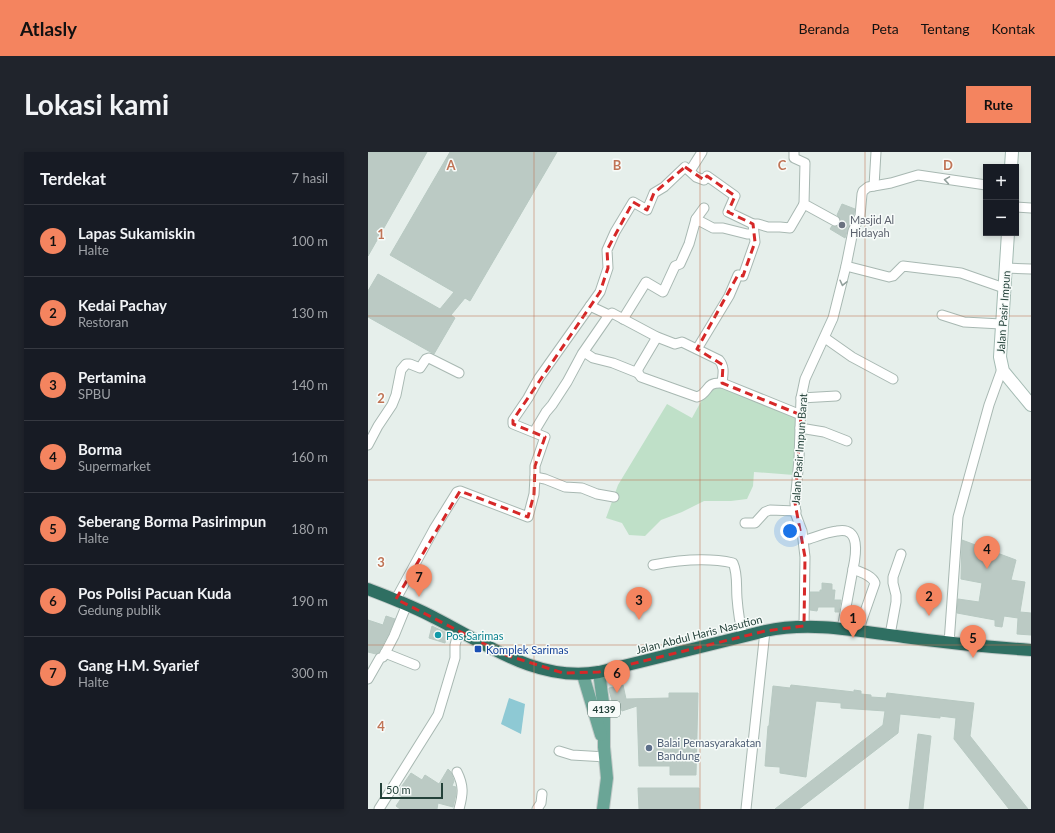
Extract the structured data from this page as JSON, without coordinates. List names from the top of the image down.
{
  "streets": {
    "highway": ["Jalan Abdul Haris Nasution"],
    "main road": ["4139"],
    "street": ["Jalan Pasir Impun", "Jalan Pasir Impun Barat"]
  },
  "crossings": [
    ["Jalan Pasir Impun Barat", "Jalan Abdul Haris Nasution"],
    ["Jalan Abdul Haris Nasution", "4139"]
  ],
  "places": {
    "other": ["Masjid Al Hidayah", "Pos Sarimas", "Balai Pemasyarakatan Bandung"],
    "transit": ["Komplek Sarimas"]
  },
  "scale_bar": "50 m",
  "page": {
    "header": "Atlasly",
    "nav": [
      "Beranda",
      "Peta",
      "Tentang",
      "Kontak"
    ],
    "buttons": "Rute",
    "title": "Lokasi kami",
    "heading": ["Terdekat", "7 hasil"],
    "map_buttons": ["+", "−"],
    "list": [
      {
        "mark": "1",
        "name": "Lapas Sukamiskin",
        "note": "Halte",
        "value": "100 m"
      },
      {
        "mark": "2",
        "name": "Kedai Pachay",
        "note": "Restoran",
        "value": "130 m"
      },
      {
        "mark": "3",
        "name": "Pertamina",
        "note": "SPBU",
        "value": "140 m"
      },
      {
        "mark": "4",
        "name": "Borma",
        "note": "Supermarket",
        "value": "160 m"
      },
      {
        "mark": "5",
        "name": "Seberang Borma Pasirimpun",
        "note": "Halte",
        "value": "180 m"
      },
      {
        "mark": "6",
        "name": "Pos Polisi Pacuan Kuda",
        "note": "Gedung publik",
        "value": "190 m"
      },
      {
        "mark": "7",
        "name": "Gang H.M. Syarief",
        "note": "Halte",
        "value": "300 m"
      }
    ],
    "pins": [
      "4",
      "7",
      "2",
      "3",
      "1",
      "5",
      "6"
    ],
    "scale": "50 m"
  },
  "grid": {
    "columns": [
      "A",
      "B",
      "C",
      "D"
    ],
    "rows": [
      "1",
      "2",
      "3",
      "4"
    ]
  }
}
